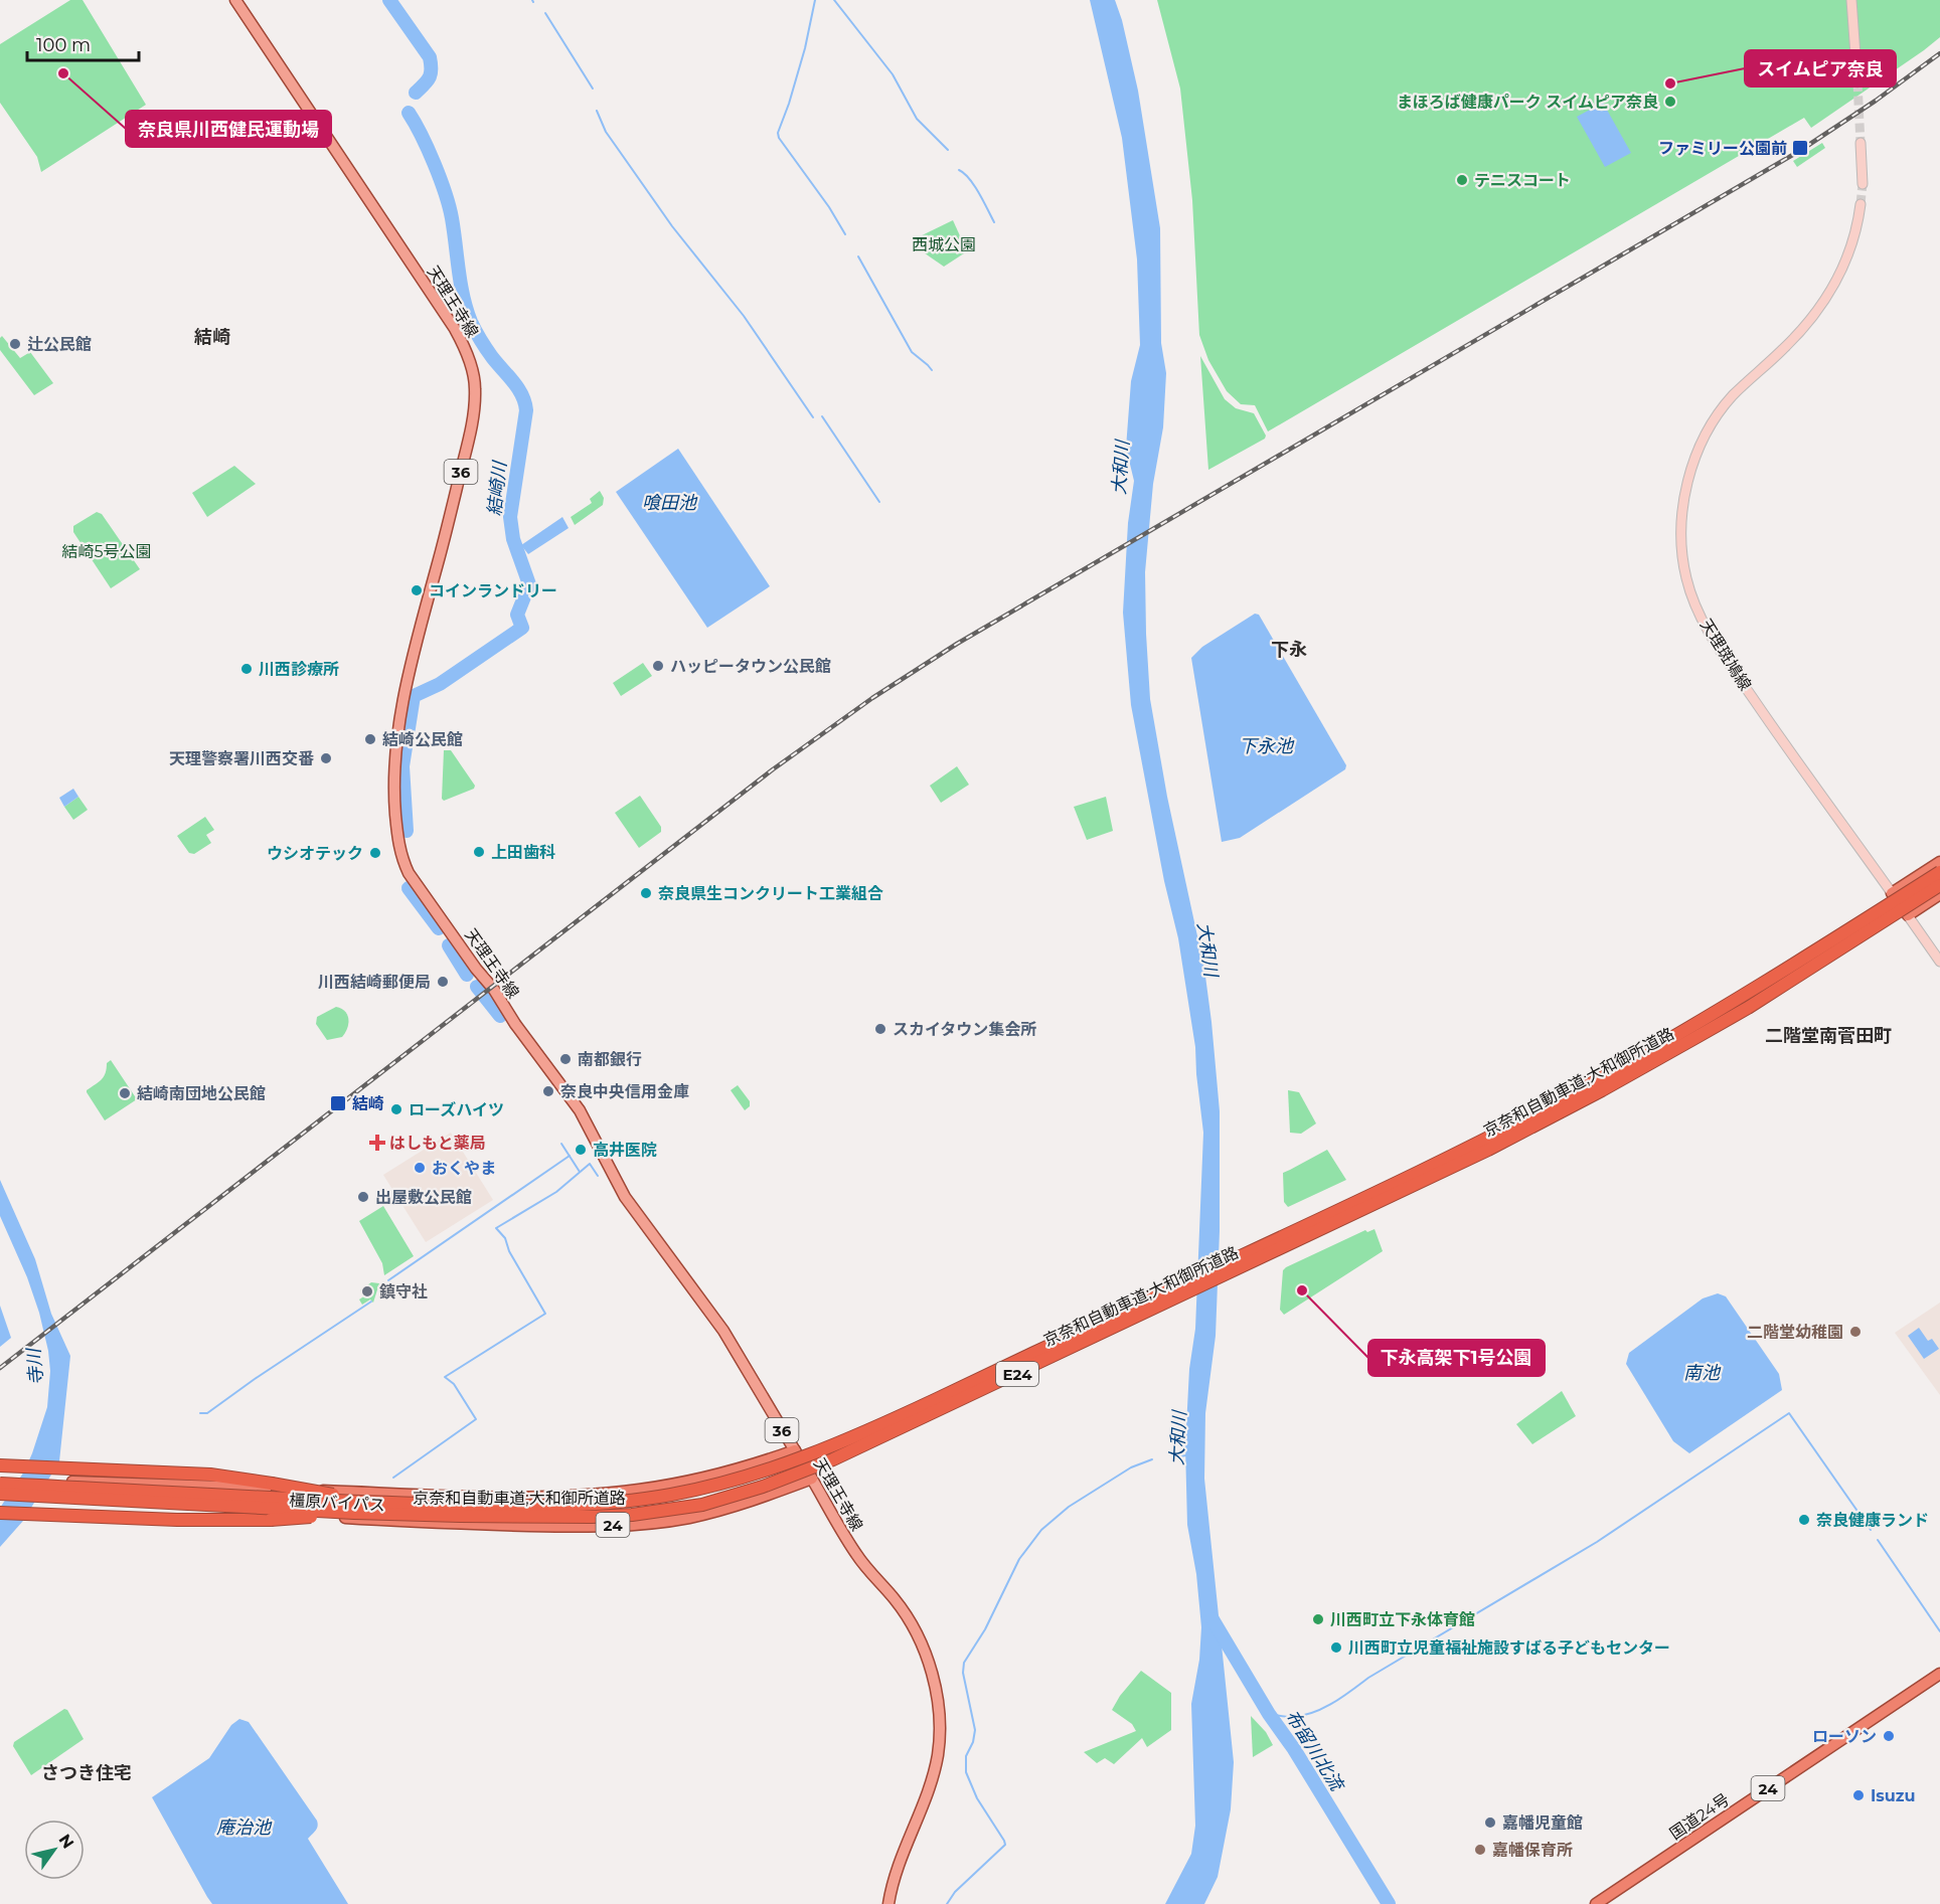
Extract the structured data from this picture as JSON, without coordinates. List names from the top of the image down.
{
  "streets": {
    "highway": [
      "京奈和自動車道;大和御所道路",
      "E24",
      "橿原バイパス",
      "24",
      "国道24号"
    ],
    "main road": ["天理王寺線", "36", "天理斑鳩線"]
  },
  "crossings": [
    ["天理王寺線", "橿原バイパス"],
    ["京奈和自動車道;大和御所道路", "橿原バイパス"]
  ],
  "districts": [
    "結崎",
    "下永",
    "二階堂南菅田町",
    "さつき住宅"
  ],
  "water": [
    "大和川",
    "結崎川",
    "喰田池",
    "下永池",
    "寺川",
    "南池",
    "布留川北流",
    "庵治池"
  ],
  "parks": ["西城公園", "結崎5号公園"],
  "places": {
    "other": [
      "奈良県川西健民運動場",
      "スイムピア奈良",
      "まほろば健康パーク スイムピア奈良",
      "テニスコート",
      "辻公民館",
      "コインランドリー",
      "ハッピータウン公民館",
      "川西診療所",
      "結崎公民館",
      "天理警察署川西交番",
      "上田歯科",
      "ウシオテック",
      "奈良県生コンクリート工業組合",
      "川西結崎郵便局",
      "スカイタウン集会所",
      "南都銀行",
      "奈良中央信用金庫",
      "結崎南団地公民館",
      "ローズハイツ",
      "高井医院",
      "おくやま",
      "出屋敷公民館",
      "下永高架下1号公園",
      "鎮守社",
      "二階堂幼稚園",
      "奈良健康ランド",
      "川西町立下永体育館",
      "川西町立児童福祉施設すばる子どもセンター",
      "ローソン",
      "Isuzu",
      "嘉幡児童館",
      "嘉幡保育所"
    ],
    "transit": ["ファミリー公園前", "結崎"],
    "health": ["はしもと薬局"]
  },
  "scale_bar": "100 m",
  "north": "top right"
}
